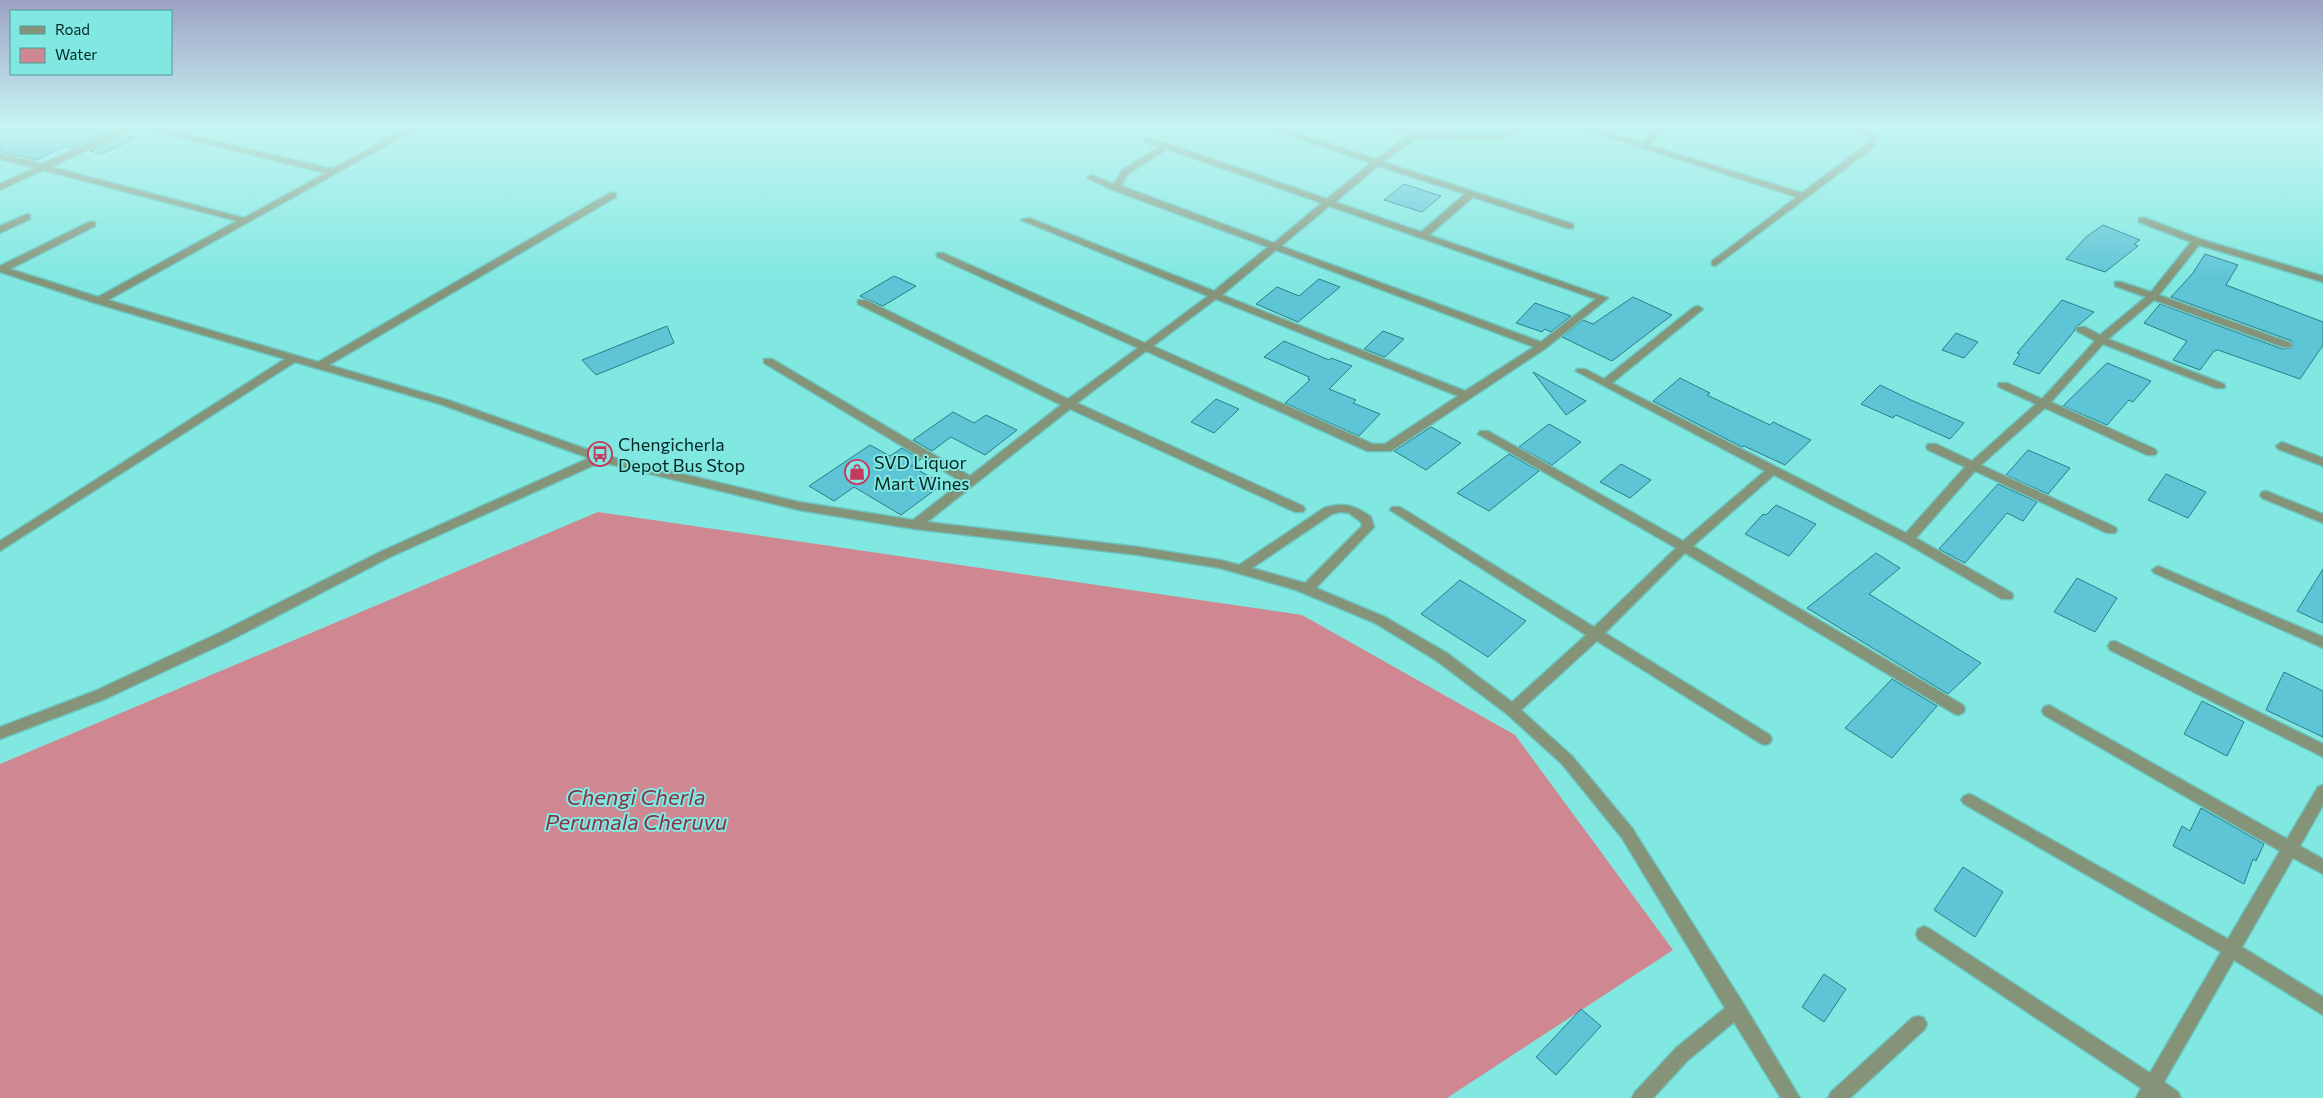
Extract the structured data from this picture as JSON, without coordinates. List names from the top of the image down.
{
  "water": ["Chengi Cherla Perumala Cheruvu"],
  "places": {
    "bus stop": ["Chengicherla Depot Bus Stop"],
    "shop": ["SVD Liquor Mart Wines"]
  },
  "legend": ["Road", "Water"]
}
